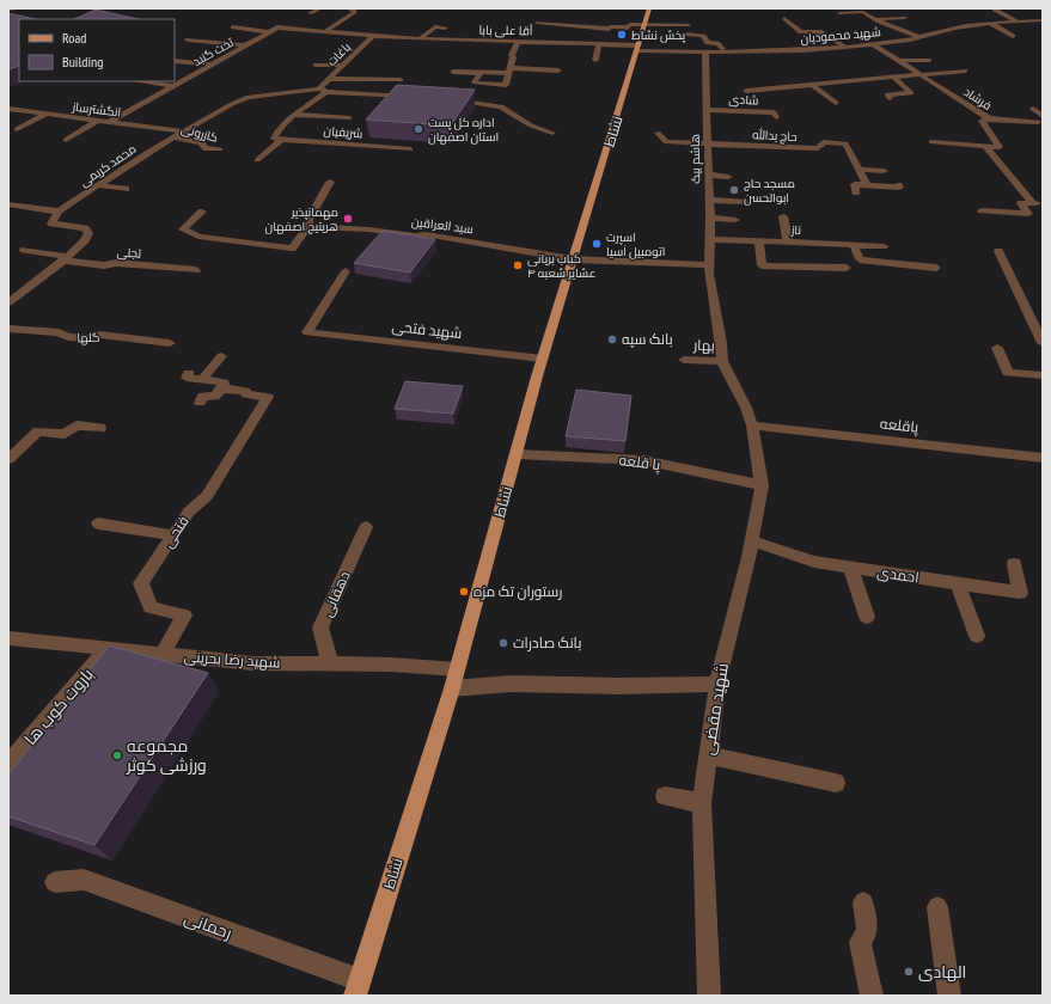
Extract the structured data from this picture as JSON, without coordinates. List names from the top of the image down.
{
  "streets": {
    "main road": ["نشاط"],
    "street": [
      "آقا علی بابا",
      "شهید محمودیان",
      "تخت گنبد",
      "باغات",
      "فرشاد",
      "شادی",
      "انگشترساز",
      "شریفیان",
      "کازرونی",
      "حاج یدالله",
      "هاشم بیک",
      "محمد کریمی",
      "سید العراقین",
      "ناز",
      "تجلی",
      "شهید فتحی",
      "گلها",
      "بهار",
      "پاقلعه",
      "پا قلعه",
      "فتحی",
      "احمدی",
      "دهقانی",
      "شهید رضا بحرینی",
      "باروت کوب ها",
      "شهید مقضی",
      "رحمانی"
    ]
  },
  "crossings": [
    ["آقا علی بابا", "شهید محمودیان"],
    ["آقا علی بابا", "تخت گنبد"],
    ["آقا علی بابا", "باغات"],
    ["آقا علی بابا", "نشاط"],
    ["شهید محمودیان", "فرشاد"],
    ["شهید محمودیان", "نشاط"],
    ["شهید محمودیان", "هاشم بیک"],
    ["تخت گنبد", "انگشترساز"],
    ["باغات", "شریفیان"],
    ["باغات", "محمد کریمی"],
    ["شادی", "هاشم بیک"],
    ["انگشترساز", "محمد کریمی"],
    ["نشاط", "سید العراقین"],
    ["نشاط", "شهید فتحی"],
    ["نشاط", "پا قلعه"],
    ["نشاط", "شهید رضا بحرینی"],
    ["نشاط", "رحمانی"],
    ["کازرونی", "محمد کریمی"],
    ["حاج یدالله", "هاشم بیک"],
    ["هاشم بیک", "ناز"],
    ["هاشم بیک", "بهار"],
    ["هاشم بیک", "پاقلعه"],
    ["هاشم بیک", "شهید مقضی"],
    ["پاقلعه", "شهید مقضی"],
    ["پا قلعه", "شهید مقضی"],
    ["فتحی", "شهید رضا بحرینی"],
    ["احمدی", "شهید مقضی"],
    ["دهقانی", "شهید رضا بحرینی"],
    ["شهید رضا بحرینی", "باروت کوب ها"]
  ],
  "places": [
    "پخش نشاط",
    "اداره کل پست استان اصفهان",
    "مسجد حاج ابوالحسن",
    "مهمانپذیر هریتیج اصفهان",
    "اسپرت اتومبیل آسیا",
    "کباب بریانی عشایر شعبه ۴",
    "بانک سپه",
    "رستوران تک مزه",
    "بانک صادرات",
    "مجموعه ورزشی کوثر",
    "الهادی"
  ],
  "legend": ["Road", "Building"]
}
